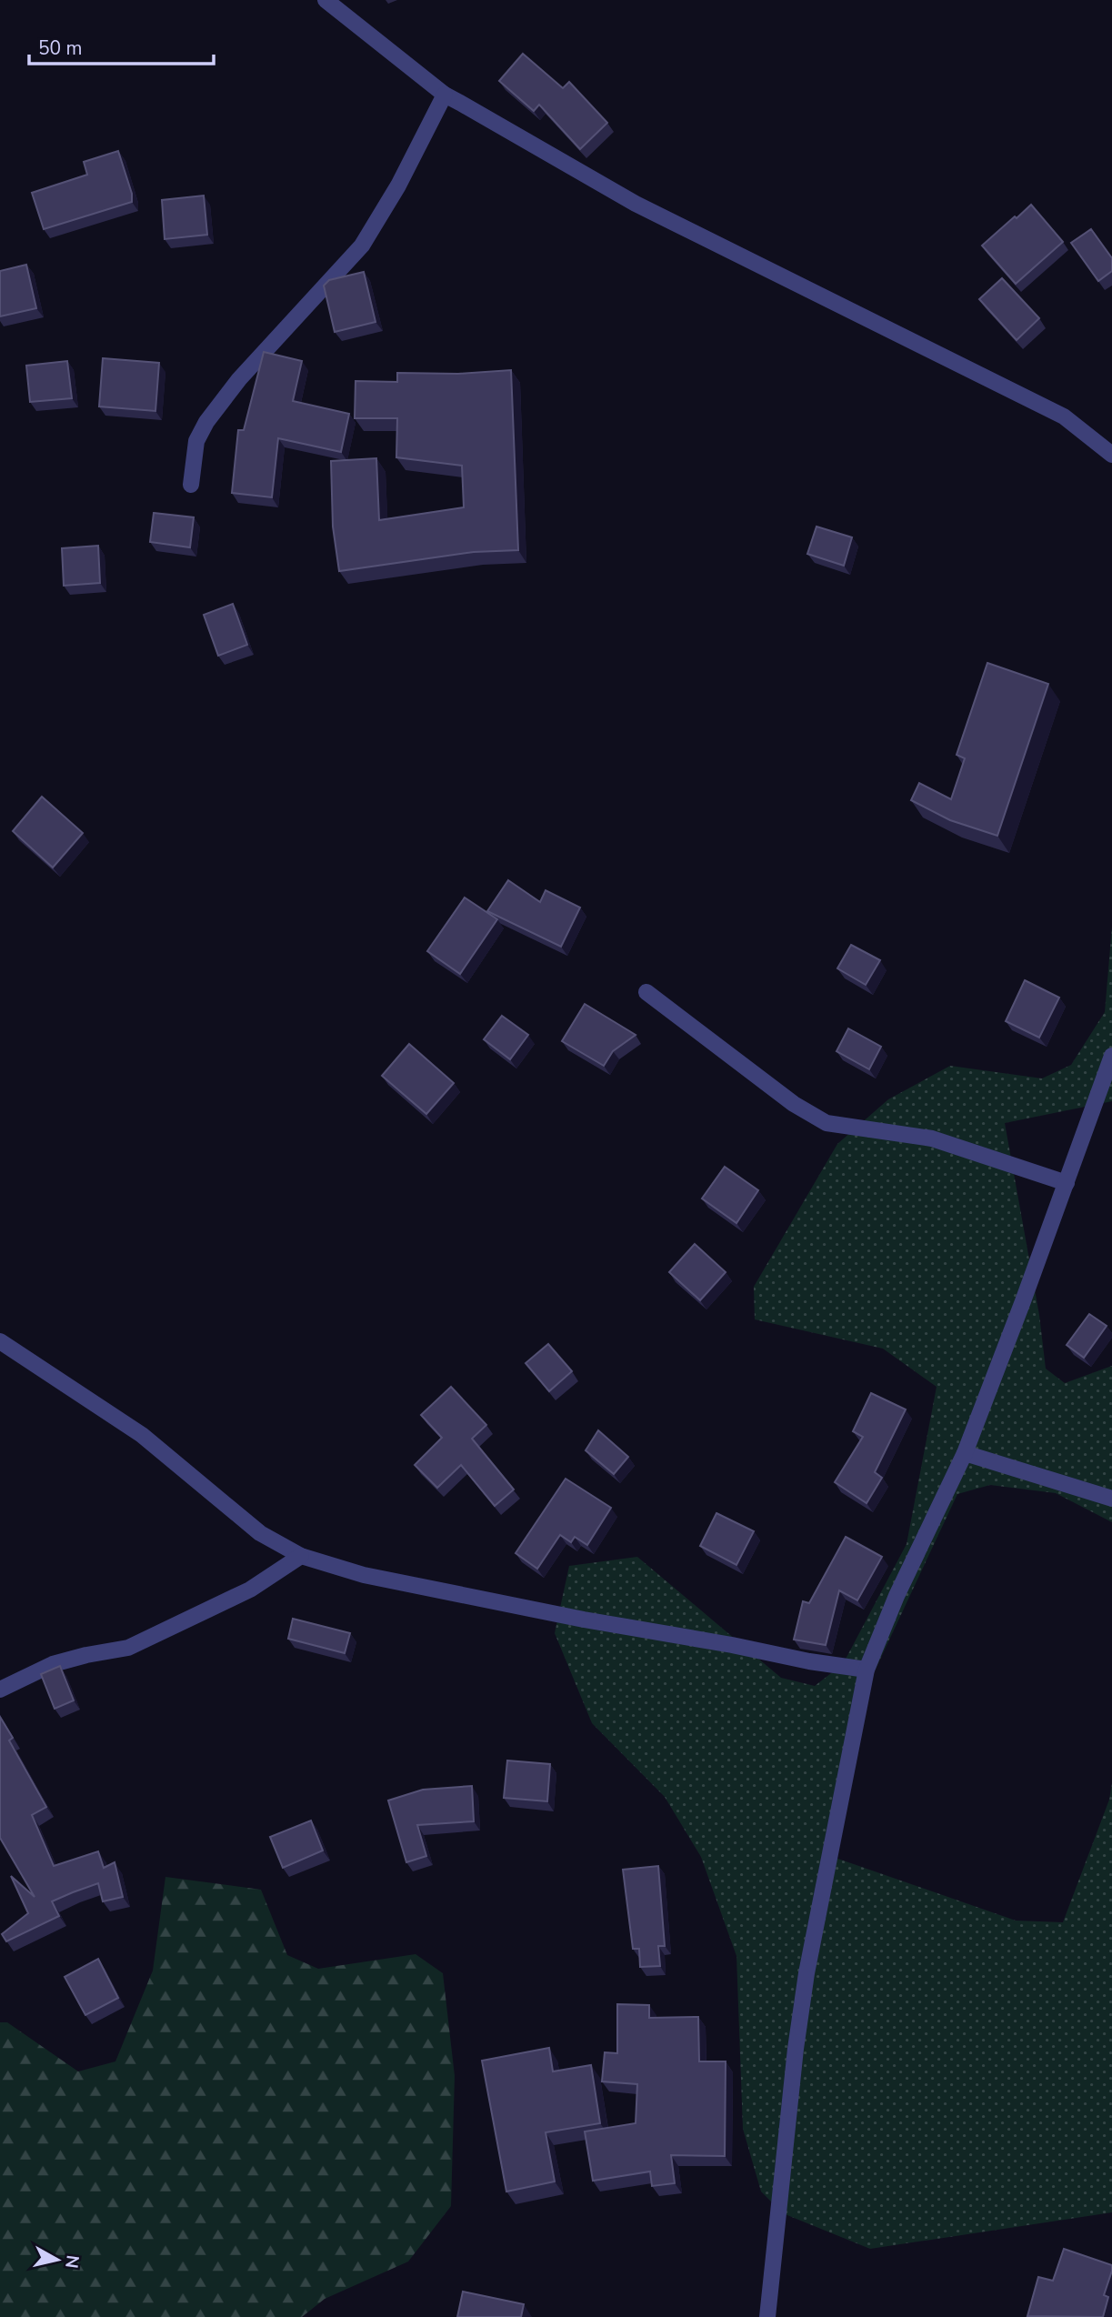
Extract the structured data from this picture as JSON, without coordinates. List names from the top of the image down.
{
  "scale_bar": "50 m",
  "north": "right"
}
